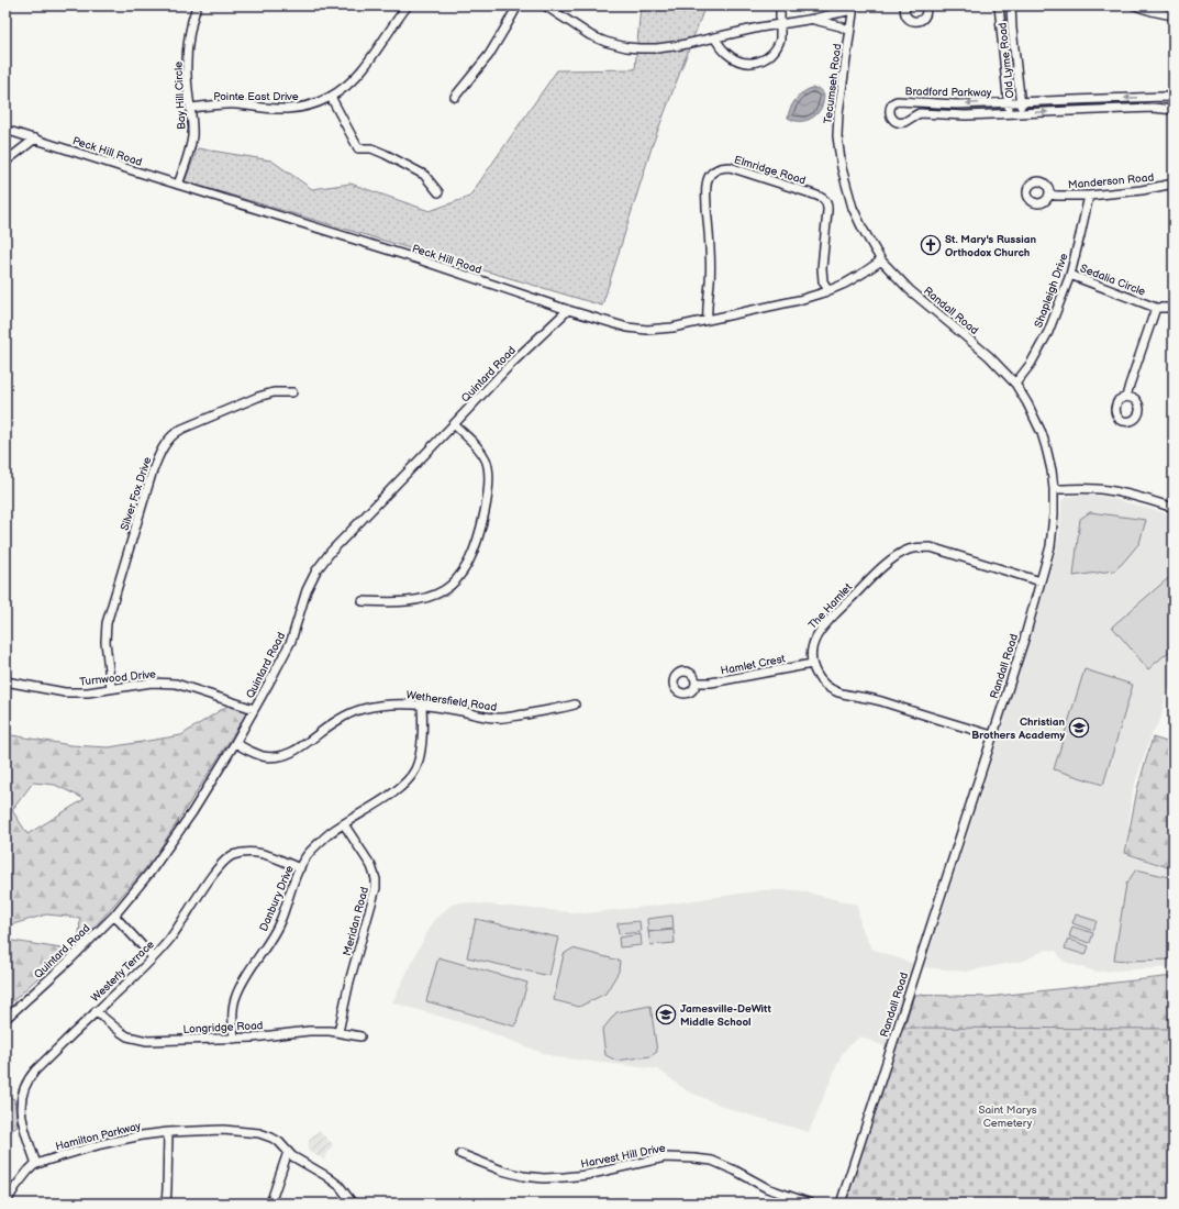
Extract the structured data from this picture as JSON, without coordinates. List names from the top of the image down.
{
  "streets": {
    "street": [
      "Old Lyme Road",
      "Tecumseh Road",
      "Bradford Parkway",
      "Bay Hill Circle",
      "Pointe East Drive",
      "Peck Hill Road",
      "Elmridge Road",
      "Manderson Road",
      "Sedalia Circle",
      "Shapleigh Drive",
      "Randall Road",
      "Quintard Road",
      "Silver Fox Drive",
      "The Hamlet",
      "Hamlet Crest",
      "Turnwood Drive",
      "Wethersfield Road",
      "Danbury Drive",
      "Meridan Road",
      "Westerly Terrace",
      "Longridge Road",
      "Hamilton Parkway",
      "Harvest Hill Drive"
    ]
  },
  "crossings": [
    ["Old Lyme Road", "Bradford Parkway"],
    ["Tecumseh Road", "Peck Hill Road"],
    ["Tecumseh Road", "Randall Road"],
    ["Bay Hill Circle", "Pointe East Drive"],
    ["Bay Hill Circle", "Peck Hill Road"],
    ["Peck Hill Road", "Elmridge Road"],
    ["Peck Hill Road", "Randall Road"],
    ["Peck Hill Road", "Quintard Road"],
    ["Manderson Road", "Shapleigh Drive"],
    ["Sedalia Circle", "Shapleigh Drive"],
    ["Shapleigh Drive", "Randall Road"],
    ["Randall Road", "The Hamlet"],
    ["Quintard Road", "Turnwood Drive"],
    ["Quintard Road", "Wethersfield Road"],
    ["Silver Fox Drive", "Turnwood Drive"],
    ["The Hamlet", "Hamlet Crest"],
    ["Wethersfield Road", "Danbury Drive"],
    ["Danbury Drive", "Meridan Road"],
    ["Danbury Drive", "Westerly Terrace"],
    ["Danbury Drive", "Longridge Road"],
    ["Meridan Road", "Longridge Road"],
    ["Westerly Terrace", "Longridge Road"],
    ["Westerly Terrace", "Hamilton Parkway"]
  ],
  "parks": ["Saint Marys Cemetery"],
  "places": {
    "church": ["St. Mary's Russian Orthodox Church"],
    "school or university": ["Christian Brothers Academy", "Jamesville-DeWitt Middle School"]
  }
}
